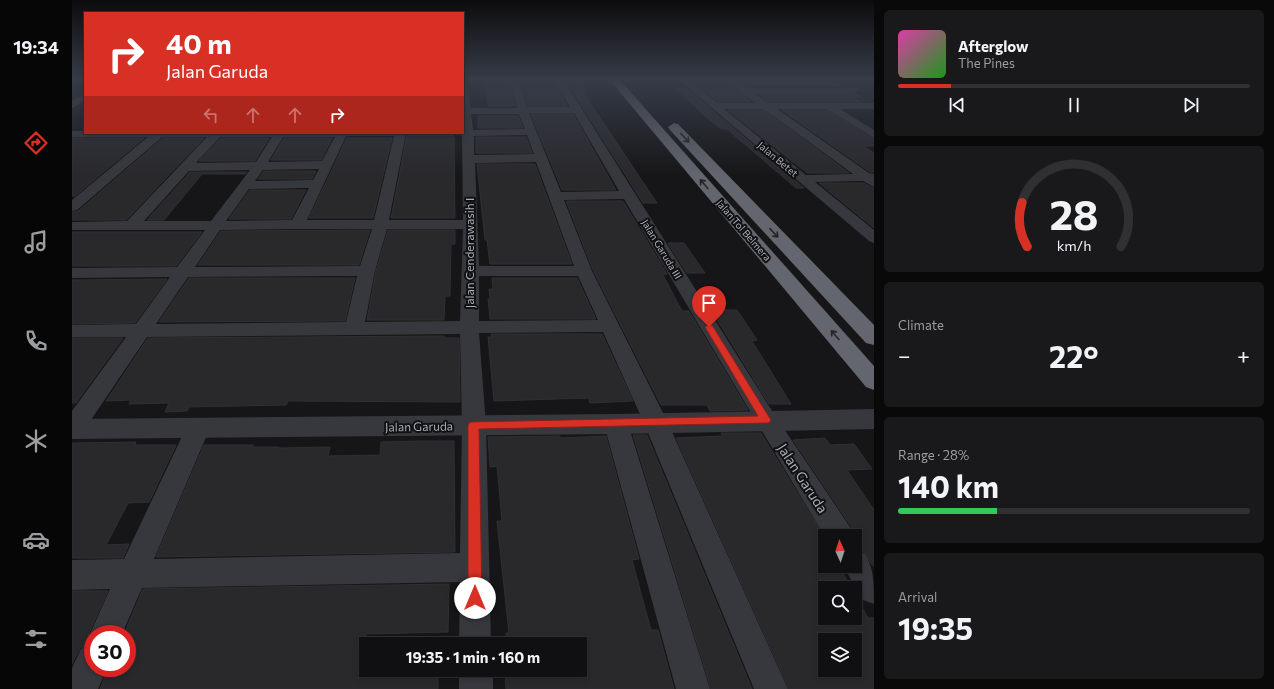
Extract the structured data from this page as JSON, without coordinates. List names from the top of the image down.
{
  "streets": {
    "highway": ["Jalan Tol Belmera"],
    "street": [
      "Jalan Betet",
      "Jalan Garuda III",
      "Jalan Cenderawasih I",
      "Jalan Garuda"
    ]
  },
  "crossings": [
    ["Jalan Garuda III", "Jalan Garuda"],
    ["Jalan Cenderawasih I", "Jalan Garuda"]
  ],
  "north": "top",
  "page": {
    "tabs": "19:34",
    "turn": ["40 m", "Jalan Garuda"],
    "song": ["Afterglow", "The Pines"],
    "tile": [
      "Climate",
      ["Range · 28%", "140 km"],
      ["Arrival", "19:35"]
    ],
    "heat": ["−", "22°", "+"],
    "limit": "30",
    "trip": "19:35 · 1 min · 160 m",
    "gauge": ["28", "km/h"]
  }
}
